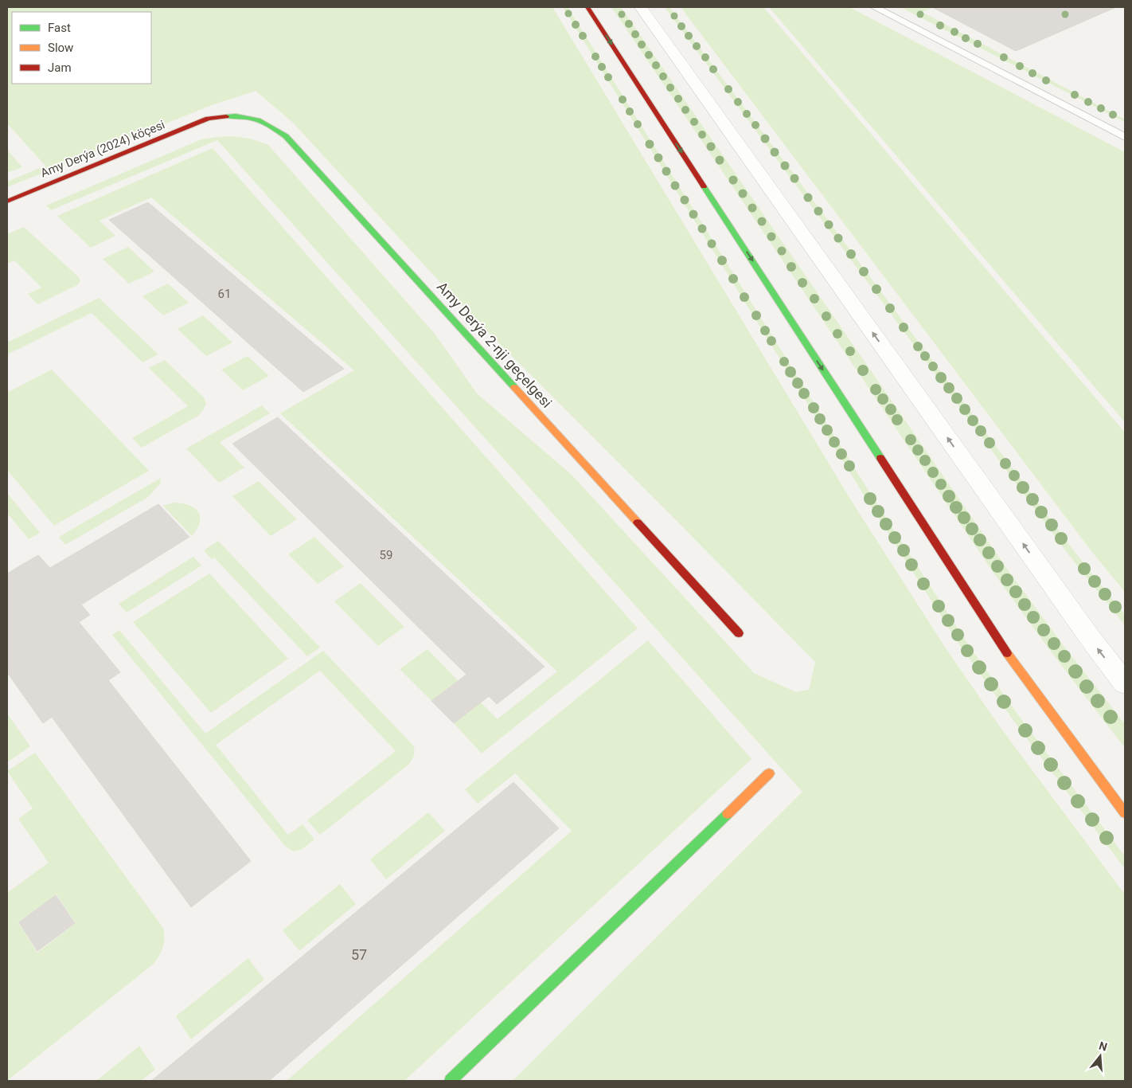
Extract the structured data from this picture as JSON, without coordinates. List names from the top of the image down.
{
  "streets": {
    "street": ["Amy Derýa (2024) köçesi", "Amy Derýa 2-nji geçelgesi"]
  },
  "crossings": [
    ["Amy Derýa (2024) köçesi", "Amy Derýa 2-nji geçelgesi"]
  ],
  "house_numbers": ["61", "59", "57"],
  "legend": ["Fast", "Slow", "Jam"],
  "north": "top"
}
